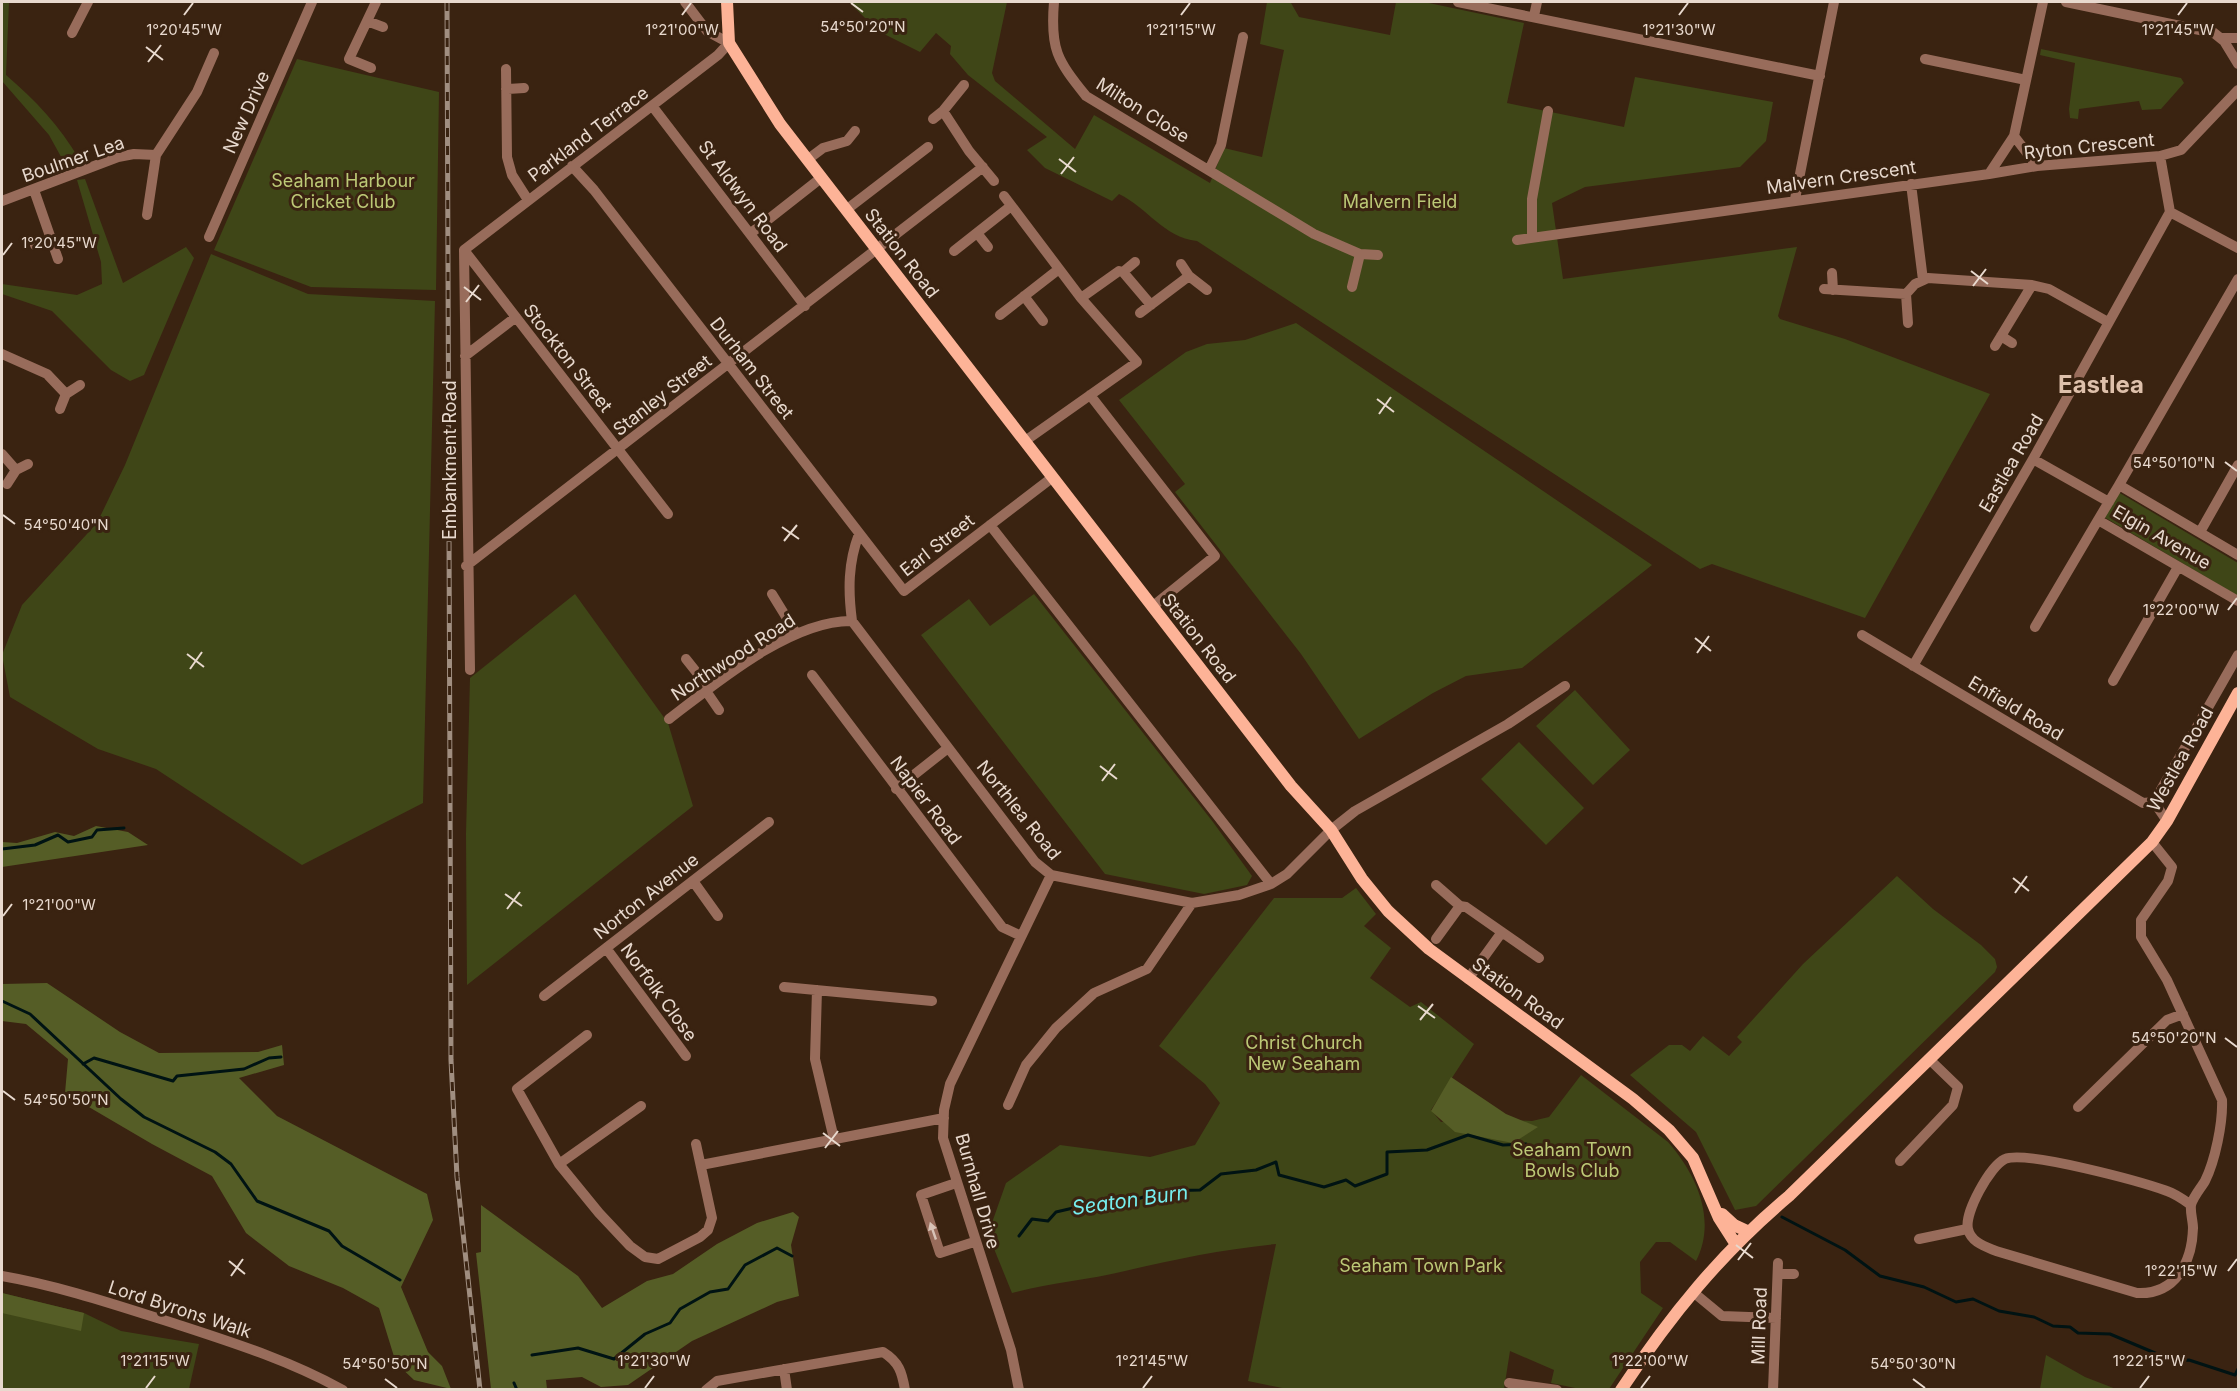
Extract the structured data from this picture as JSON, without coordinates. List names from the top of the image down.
{
  "streets": {
    "main road": ["Station Road", "Westlea Road"],
    "street": [
      "Milton Close",
      "New Drive",
      "Parkland Terrace",
      "Ryton Crescent",
      "Boulmer Lea",
      "Malvern Crescent",
      "St Aldwyn Road",
      "Stockton Street",
      "Durham Street",
      "Stanley Street",
      "Embankment Road",
      "Eastlea Road",
      "Elgin Avenue",
      "Earl Street",
      "Northwood Road",
      "Enfield Road",
      "Napier Road",
      "Northlea Road",
      "Norton Avenue",
      "Norfolk Close",
      "Burnhall Drive",
      "Lord Byrons Walk",
      "Mill Road"
    ]
  },
  "crossings": [
    ["Parkland Terrace", "St Aldwyn Road"],
    ["Parkland Terrace", "Station Road"],
    ["Parkland Terrace", "Stockton Street"],
    ["Parkland Terrace", "Durham Street"],
    ["Parkland Terrace", "Embankment Road"],
    ["Ryton Crescent", "Malvern Crescent"],
    ["St Aldwyn Road", "Stanley Street"],
    ["Station Road", "Stanley Street"],
    ["Station Road", "Earl Street"],
    ["Station Road", "Westlea Road"],
    ["Station Road", "Northlea Road"],
    ["Stockton Street", "Stanley Street"],
    ["Stockton Street", "Embankment Road"],
    ["Durham Street", "Stanley Street"],
    ["Durham Street", "Earl Street"],
    ["Durham Street", "Northlea Road"],
    ["Stanley Street", "Embankment Road"],
    ["Eastlea Road", "Enfield Road"],
    ["Northwood Road", "Northlea Road"],
    ["Napier Road", "Burnhall Drive"],
    ["Northlea Road", "Burnhall Drive"],
    ["Norton Avenue", "Norfolk Close"]
  ],
  "districts": ["Eastlea"],
  "water": ["Seaton Burn"],
  "parks": [
    "Seaham Harbour Cricket Club",
    "Malvern Field",
    "Christ Church New Seaham",
    "Seaham Town Bowls Club",
    "Seaham Town Park"
  ],
  "coordinates": [
    "54°50'20\"N",
    "1°20'45\"W",
    "1°21'00\"W",
    "1°21'15\"W",
    "1°21'30\"W",
    "1°21'45\"W",
    "54°50'10\"N",
    "54°50'40\"N",
    "1°22'00\"W",
    "54°50'50\"N",
    "1°22'15\"W",
    "54°50'30\"N"
  ]
}
